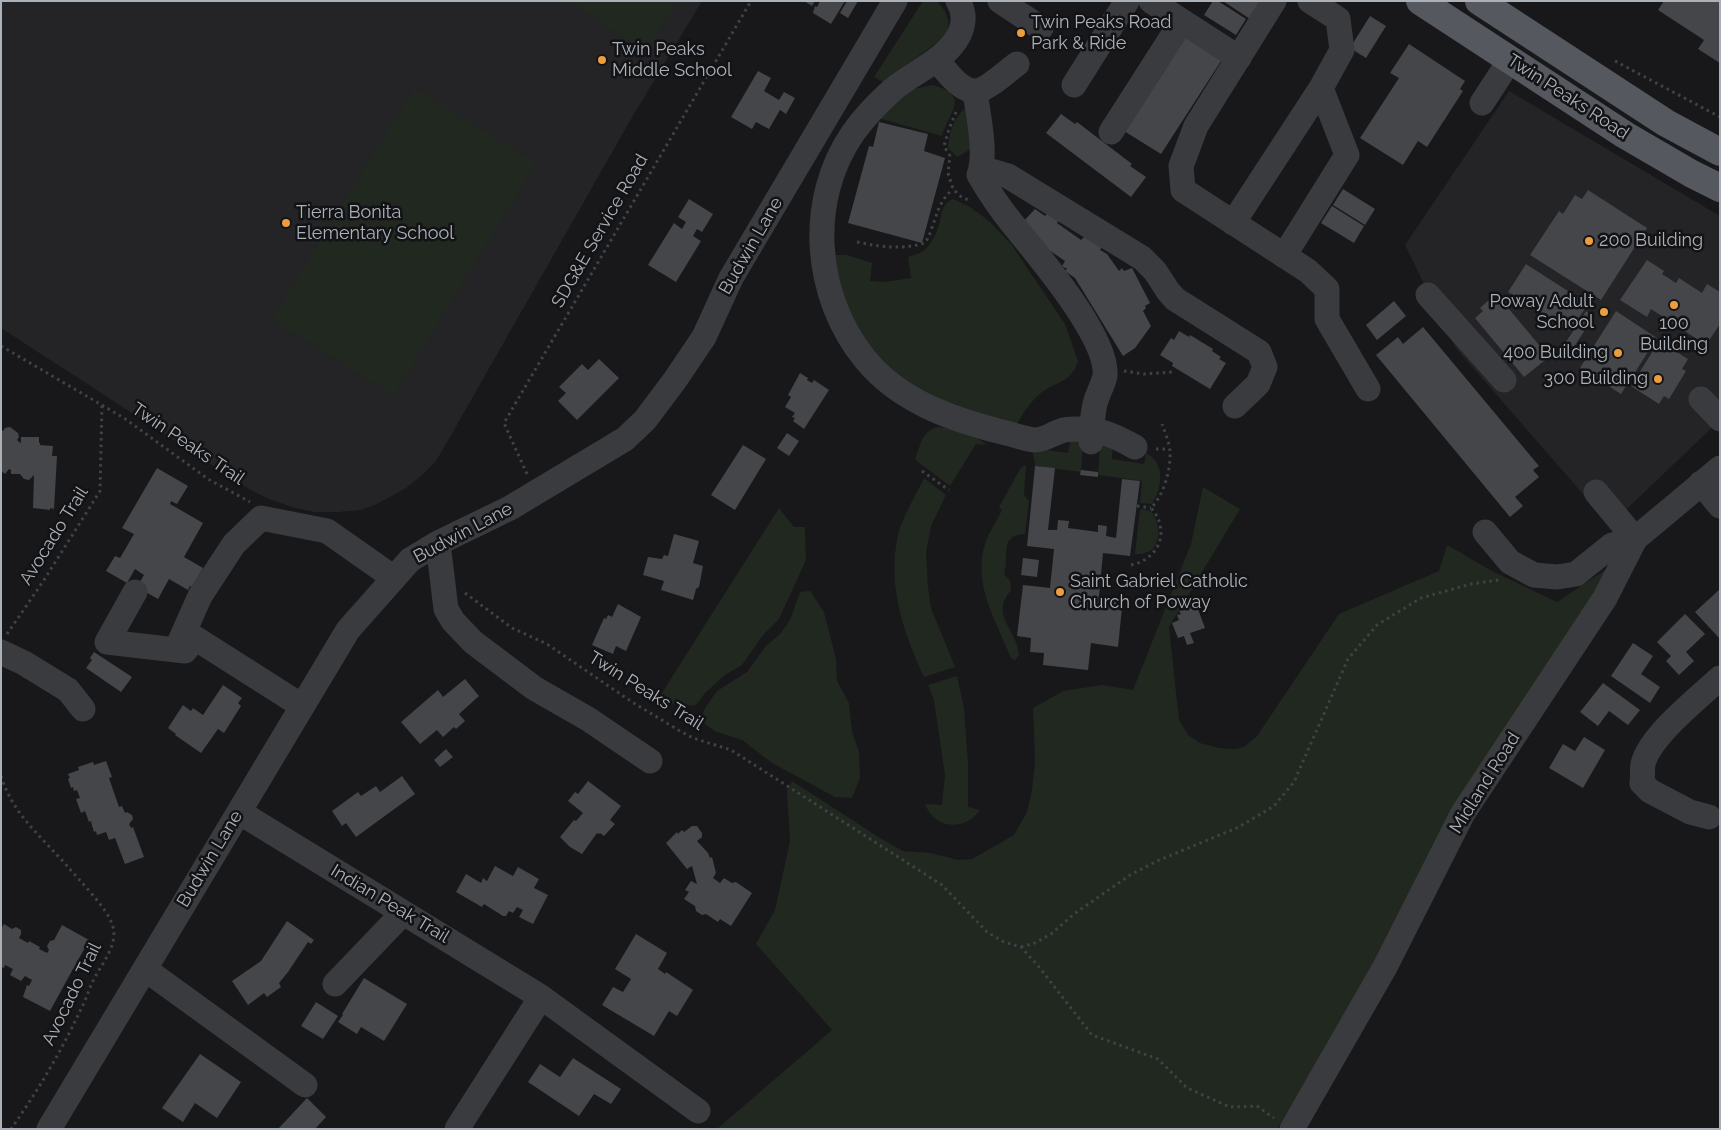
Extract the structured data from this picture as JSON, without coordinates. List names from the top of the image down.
{
  "streets": {
    "main road": ["Twin Peaks Road"],
    "street": ["Budwin Lane", "Midland Road", "Indian Peak Trail"],
    "path": ["SDG&E Service Road", "Twin Peaks Trail", "Avocado Trail"]
  },
  "crossings": [
    ["Budwin Lane", "Indian Peak Trail"],
    ["Twin Peaks Trail", "Avocado Trail"],
    ["Twin Peaks Trail", "Midland Road"]
  ],
  "places": [
    "Twin Peaks Road Park & Ride",
    "Twin Peaks Middle School",
    "Tierra Bonita Elementary School",
    "200 Building",
    "100 Building",
    "Poway Adult School",
    "400 Building",
    "300 Building",
    "Saint Gabriel Catholic Church of Poway"
  ]
}
